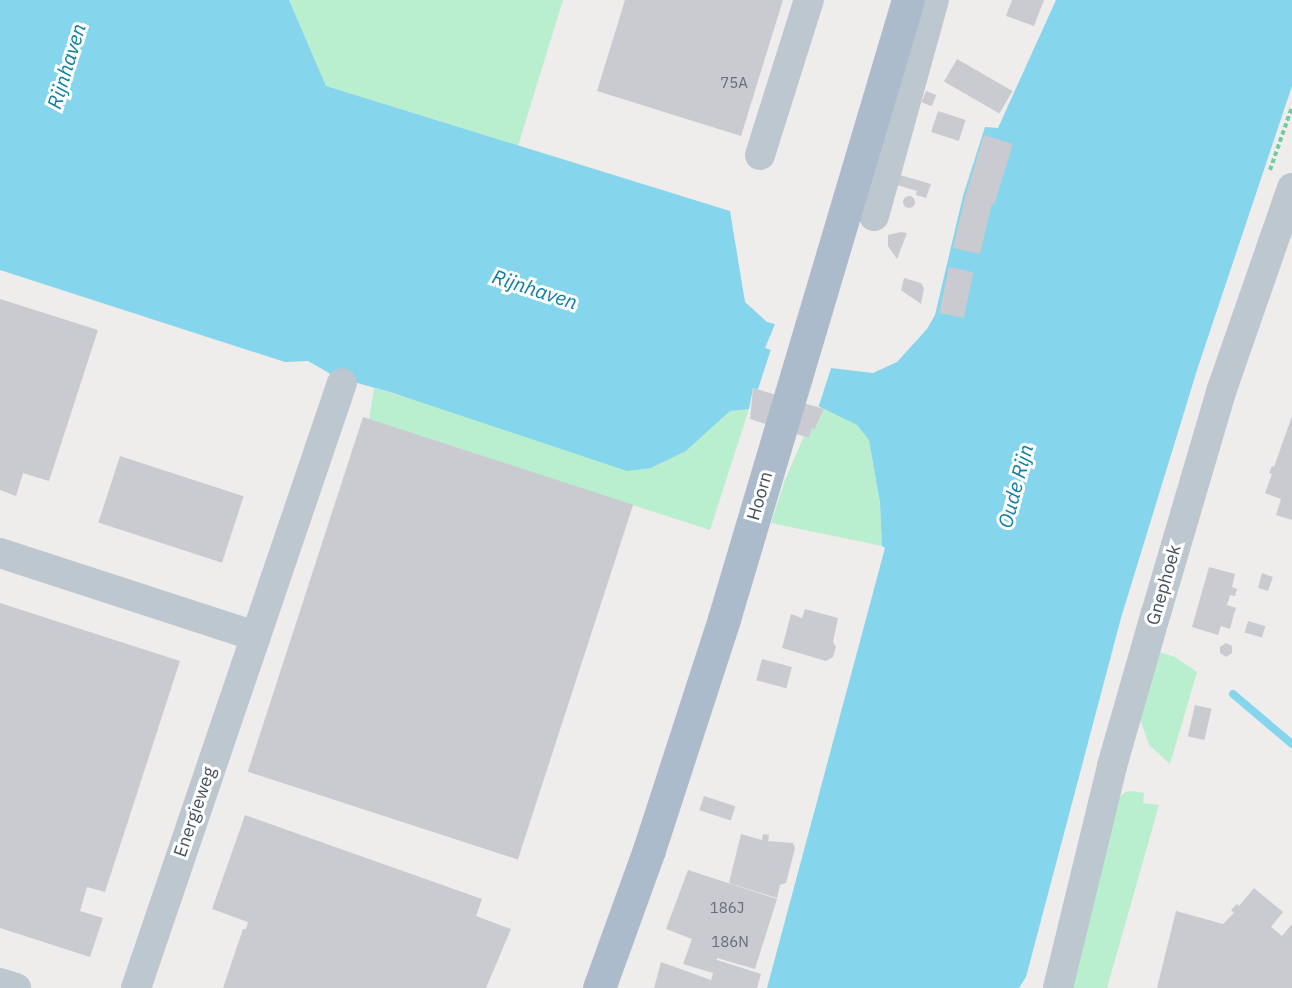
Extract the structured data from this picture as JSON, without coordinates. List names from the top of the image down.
{
  "streets": {
    "main road": ["Hoorn"],
    "street": ["Gnephoek", "Energieweg"]
  },
  "water": ["Rijnhaven", "Oude Rijn"],
  "house_numbers": ["75A", "186J", "186N"]
}
